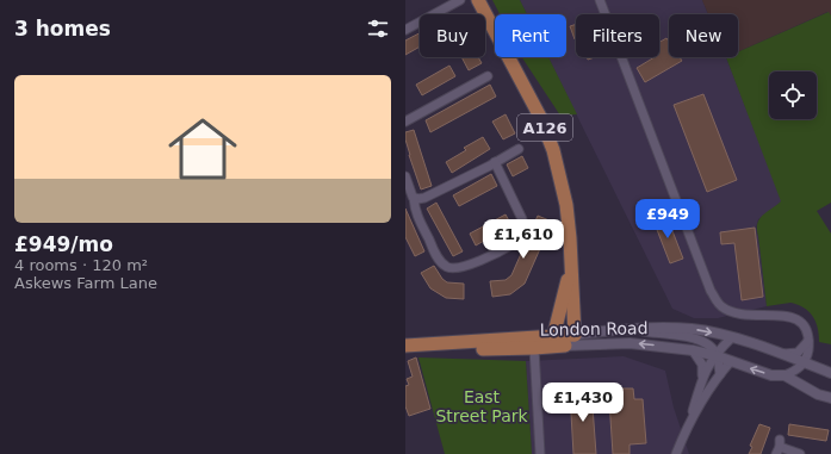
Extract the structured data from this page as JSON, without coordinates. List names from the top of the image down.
{
  "streets": {
    "main road": ["A126", "London Road"]
  },
  "crossings": [
    ["A126", "London Road"]
  ],
  "parks": ["East Street Park"],
  "page": {
    "heading": "3 homes",
    "chip": [
      "Buy",
      "Rent",
      "Filters",
      "New"
    ],
    "list": [
      {
        "name": "£949/mo",
        "note": "4 rooms · 120 m² · Askews Farm Lane"
      }
    ],
    "price": ["£949", "£1,610", "£1,430"]
  }
}
